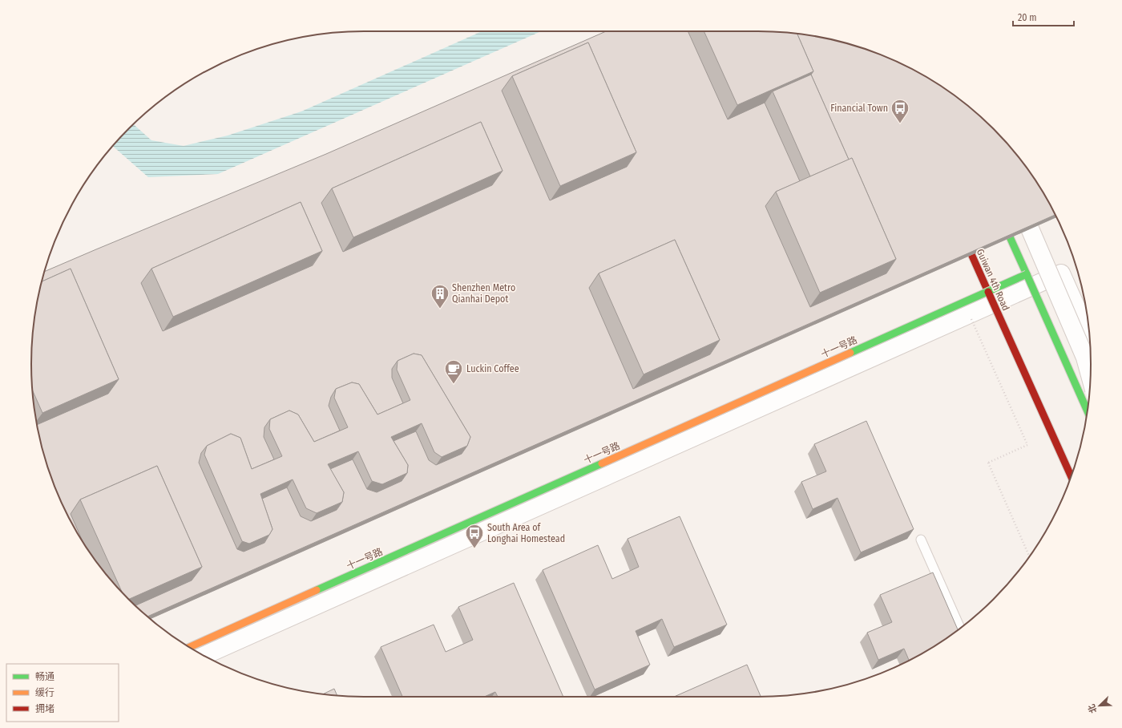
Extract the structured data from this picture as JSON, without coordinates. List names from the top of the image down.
{
  "streets": {
    "street": ["Guiwan 4th Road", "十一号路"]
  },
  "crossings": [
    ["Guiwan 4th Road", "十一号路"]
  ],
  "places": {
    "bus stop": ["Financial Town", "South Area of Longhai Homestead"],
    "building": ["Shenzhen Metro Qianhai Depot"],
    "cafe": ["Luckin Coffee"]
  },
  "legend": ["畅通", "缓行", "拥堵"],
  "scale_bar": "20 m",
  "north": "bottom left"
}
